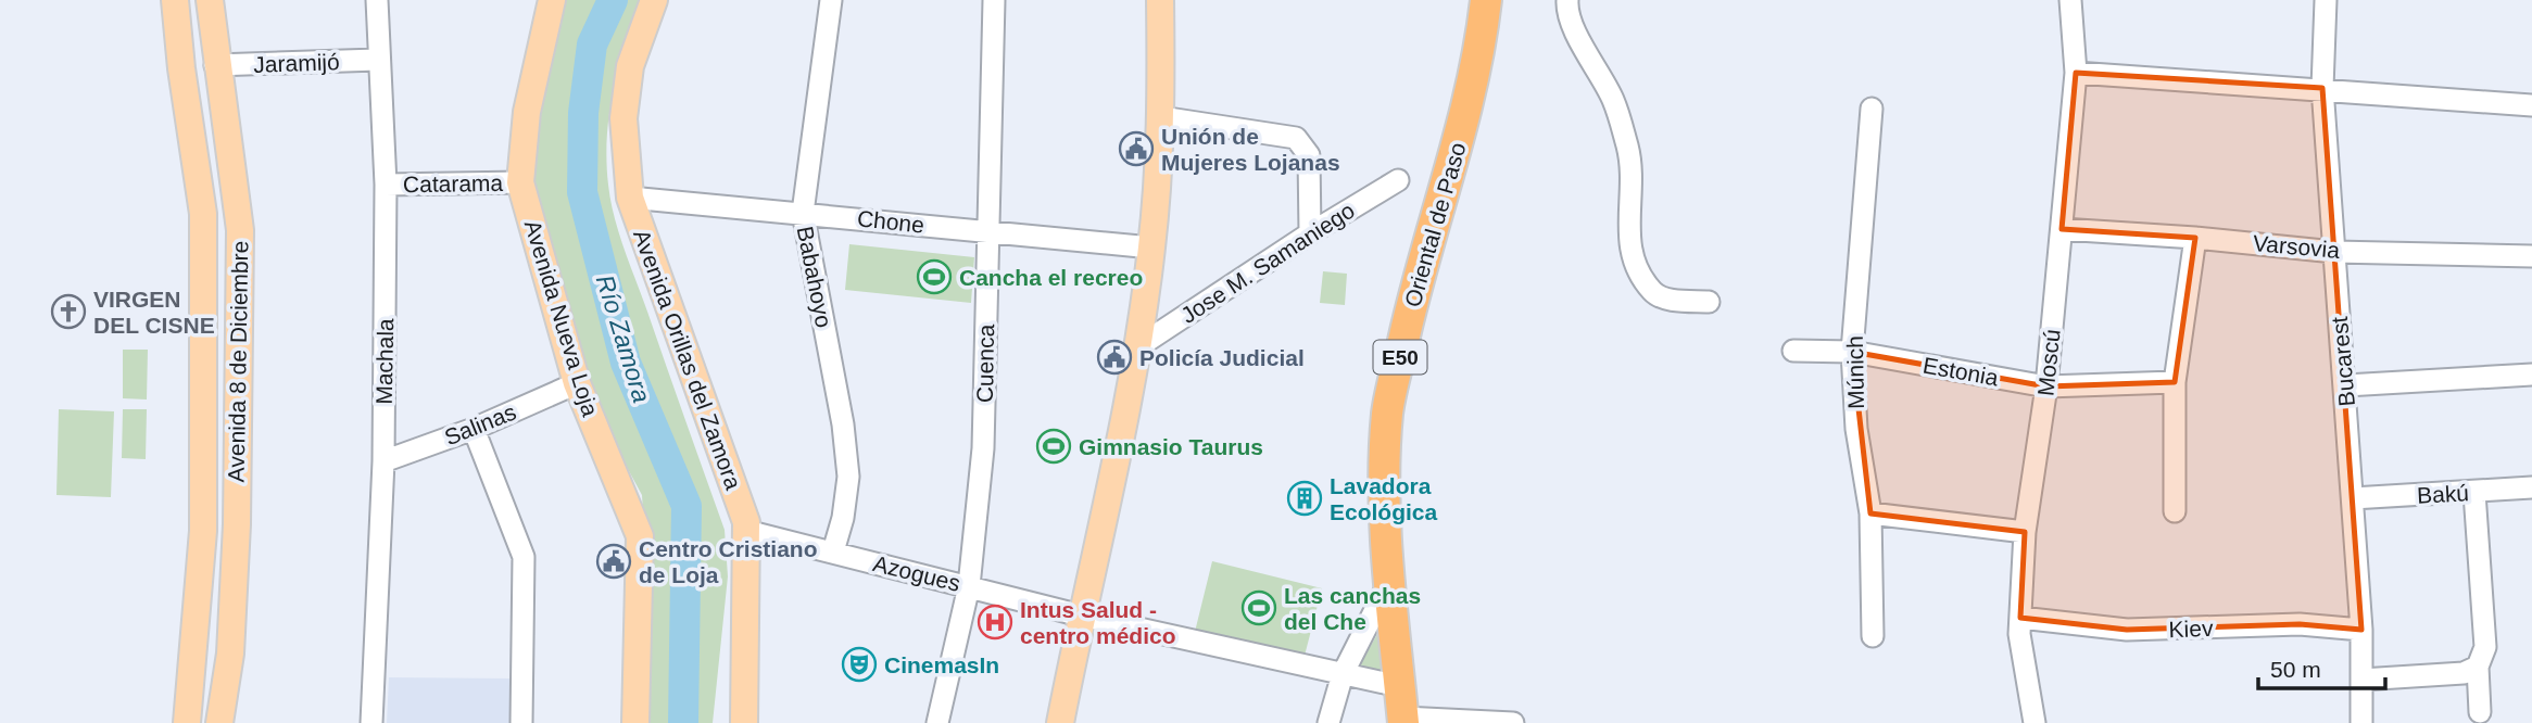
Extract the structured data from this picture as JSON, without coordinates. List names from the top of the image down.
{
  "streets": {
    "highway": ["Oriental de Paso", "E50"],
    "main road": ["Avenida Nueva Loja", "Avenida Orillas del Zamora", "Avenida 8 de Diciembre"],
    "street": [
      "Jaramijó",
      "Catarama",
      "Chone",
      "Varsovia",
      "Jose M. Samaniego",
      "Babahoyo",
      "Machala",
      "Bucarest",
      "Moscú",
      "Cuenca",
      "Estonia",
      "Múnich",
      "Salinas",
      "Bakú",
      "Azogues",
      "Kiev"
    ]
  },
  "crossings": [
    ["Jaramijó", "Avenida 8 de Diciembre"],
    ["Jaramijó", "Machala"],
    ["Catarama", "Avenida Nueva Loja"],
    ["Catarama", "Machala"],
    ["Chone", "Babahoyo"],
    ["Chone", "Avenida Orillas del Zamora"],
    ["Chone", "Cuenca"],
    ["Oriental de Paso", "Azogues"],
    ["Varsovia", "Bucarest"],
    ["Varsovia", "Moscú"],
    ["Babahoyo", "Azogues"],
    ["Avenida Nueva Loja", "Salinas"],
    ["Avenida Orillas del Zamora", "Azogues"],
    ["Machala", "Salinas"],
    ["Bucarest", "Bakú"],
    ["Bucarest", "Kiev"],
    ["Moscú", "Estonia"],
    ["Moscú", "Kiev"],
    ["Cuenca", "Azogues"],
    ["Estonia", "Múnich"]
  ],
  "water": ["Río Zamora"],
  "places": {
    "public building": ["Unión de Mujeres Lojanas", "Policía Judicial", "Centro Cristiano de Loja"],
    "sports": ["Cancha el recreo", "Gimnasio Taurus", "Las canchas del Che"],
    "church": ["VIRGEN DEL CISNE"],
    "building": ["Lavadora Ecológica"],
    "hospital": ["Intus Salud - centro médico"],
    "theatre": ["CinemasIn"]
  },
  "scale_bar": "50 m"
}
